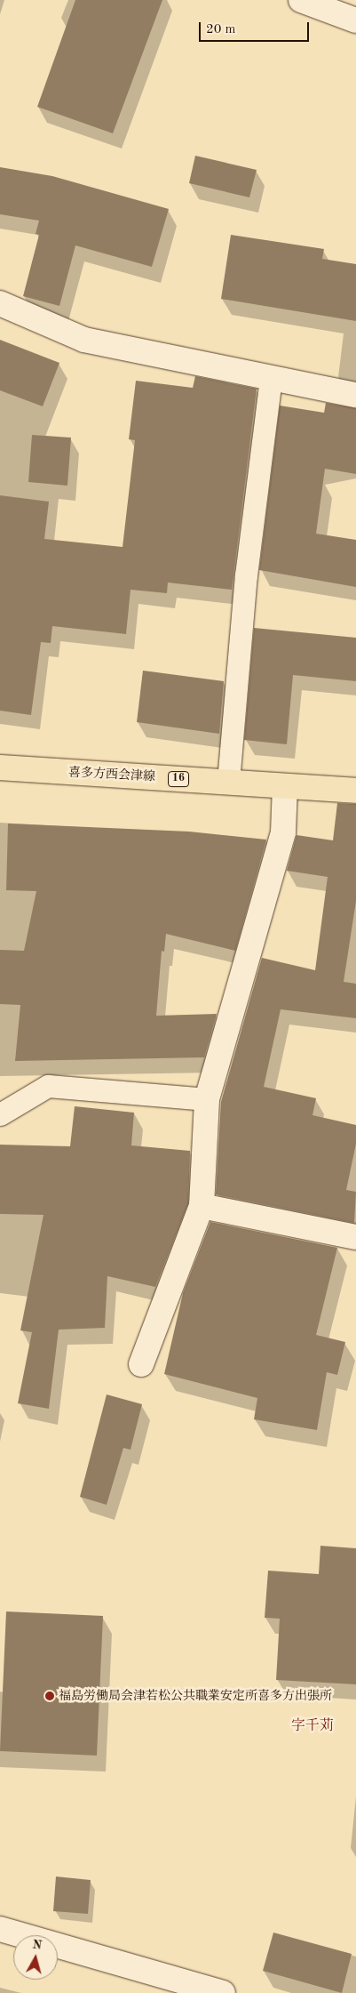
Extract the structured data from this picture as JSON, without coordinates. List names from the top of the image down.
{
  "streets": {
    "main road": ["喜多方西会津線", "16"]
  },
  "districts": ["字千苅"],
  "places": ["福島労働局会津若松公共職業安定所喜多方出張所"],
  "scale_bar": "20 m",
  "north": "top"
}
